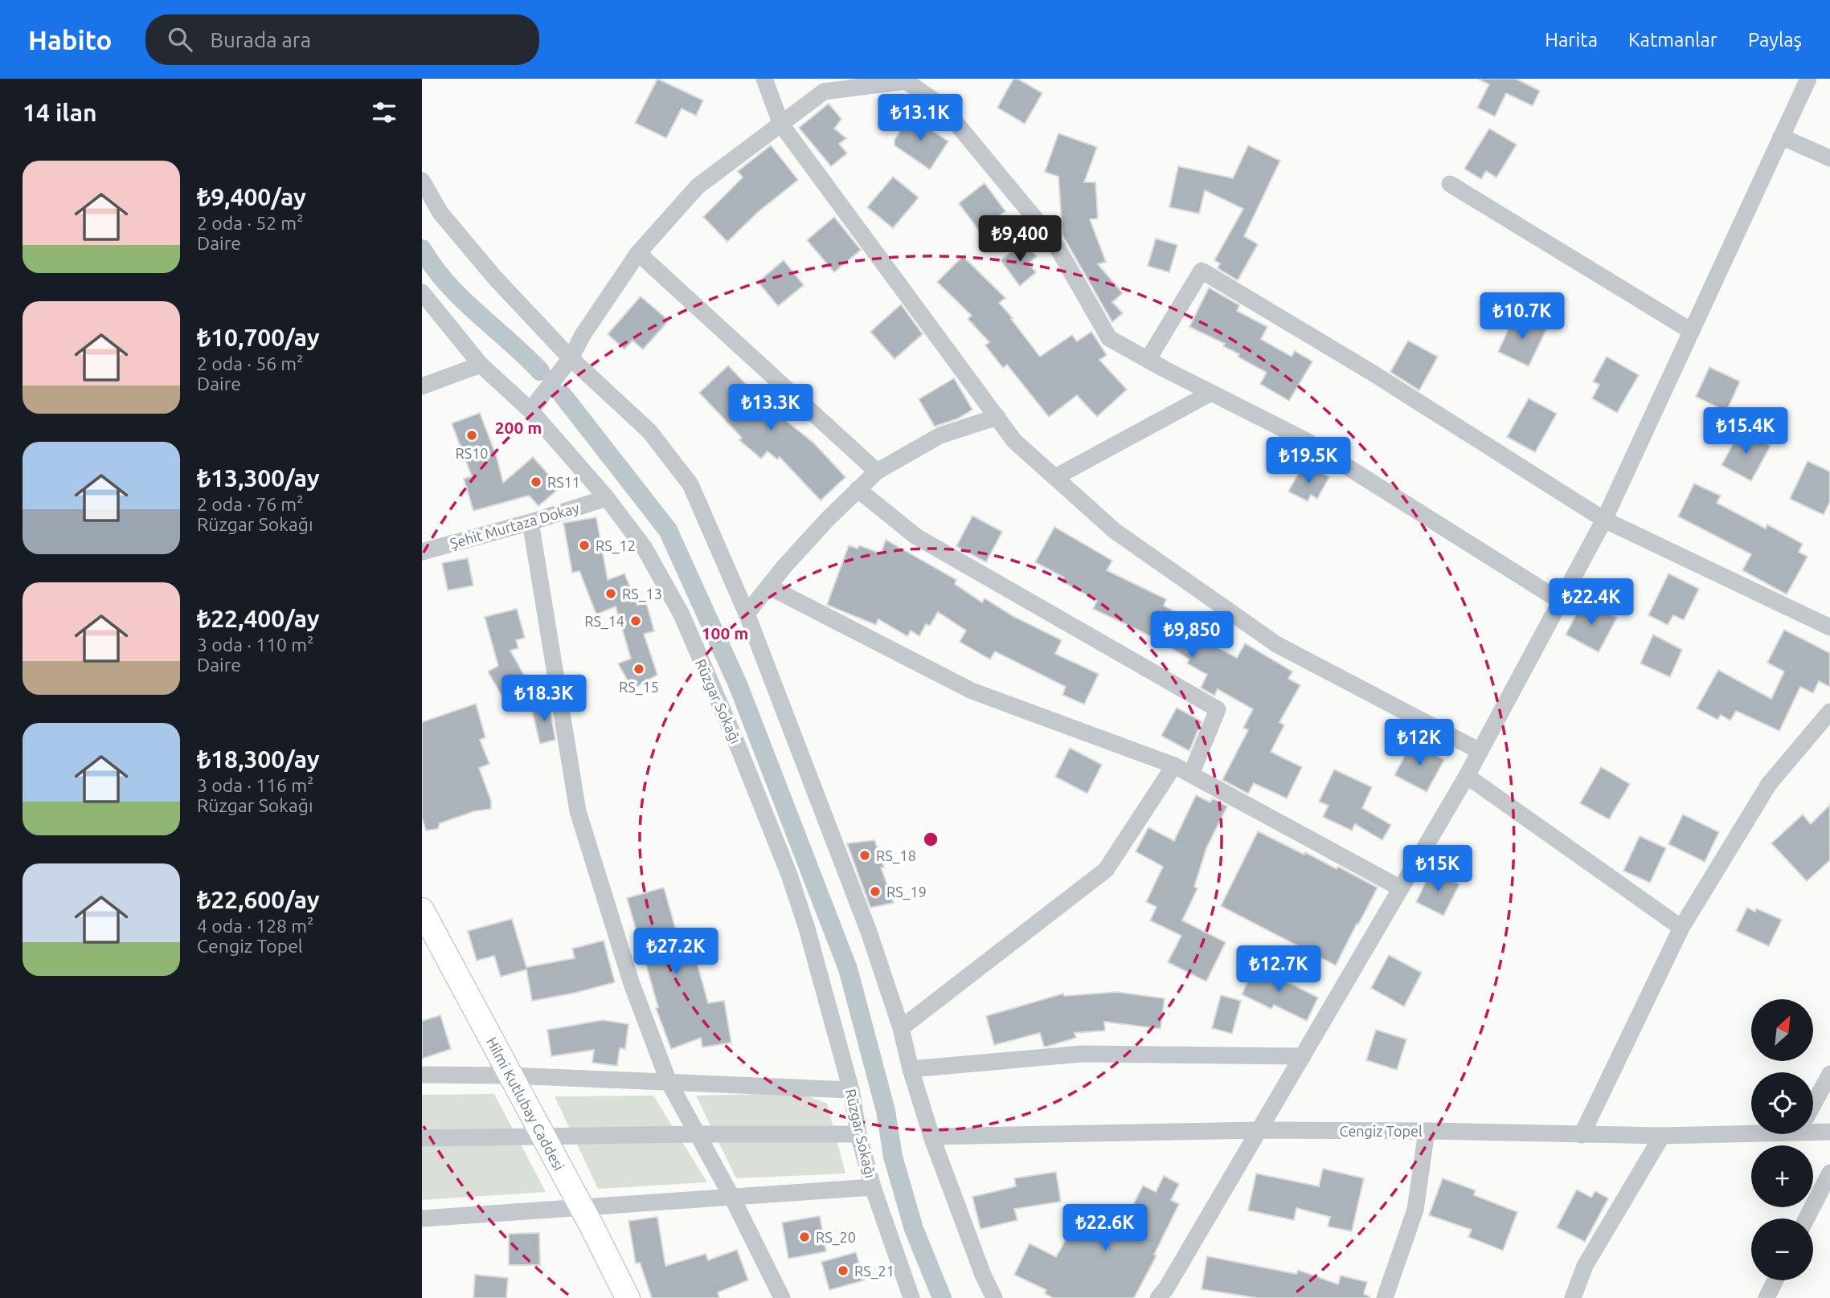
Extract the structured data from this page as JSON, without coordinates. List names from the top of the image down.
{
  "streets": {
    "street": [
      "Şehit Murtaza Dokay",
      "Rüzgar Sokağı",
      "Hilmi Kutlubay Caddesi",
      "Cengiz Topel"
    ]
  },
  "crossings": [
    ["Şehit Murtaza Dokay", "Rüzgar Sokağı"]
  ],
  "places": [
    "RS10",
    "RS11",
    "RS_12",
    "RS_13",
    "RS_14",
    "RS_15",
    "RS_18",
    "RS_19",
    "RS_20",
    "RS_21"
  ],
  "north": "top right",
  "page": {
    "header": "Habito",
    "search": "Burada ara",
    "nav": ["Harita", "Katmanlar", "Paylaş"],
    "heading": "14 ilan",
    "price": [
      "₺13.1K",
      "₺9,400",
      "₺10.7K",
      "₺13.3K",
      "₺15.4K",
      "₺19.5K",
      "₺22.4K",
      "₺9,850",
      "₺18.3K",
      "₺12K",
      "₺15K",
      "₺27.2K",
      "₺12.7K",
      "₺22.6K"
    ],
    "list": [
      {
        "name": "₺9,400/ay",
        "note": "2 oda · 52 m² · Daire"
      },
      {
        "name": "₺10,700/ay",
        "note": "2 oda · 56 m² · Daire"
      },
      {
        "name": "₺13,300/ay",
        "note": "2 oda · 76 m² · Rüzgar Sokağı"
      },
      {
        "name": "₺22,400/ay",
        "note": "3 oda · 110 m² · Daire"
      },
      {
        "name": "₺18,300/ay",
        "note": "3 oda · 116 m² · Rüzgar Sokağı"
      },
      {
        "name": "₺22,600/ay",
        "note": "4 oda · 128 m² · Cengiz Topel"
      }
    ],
    "map_buttons": ["+", "−"]
  },
  "rings": ["200 m", "100 m"]
}
